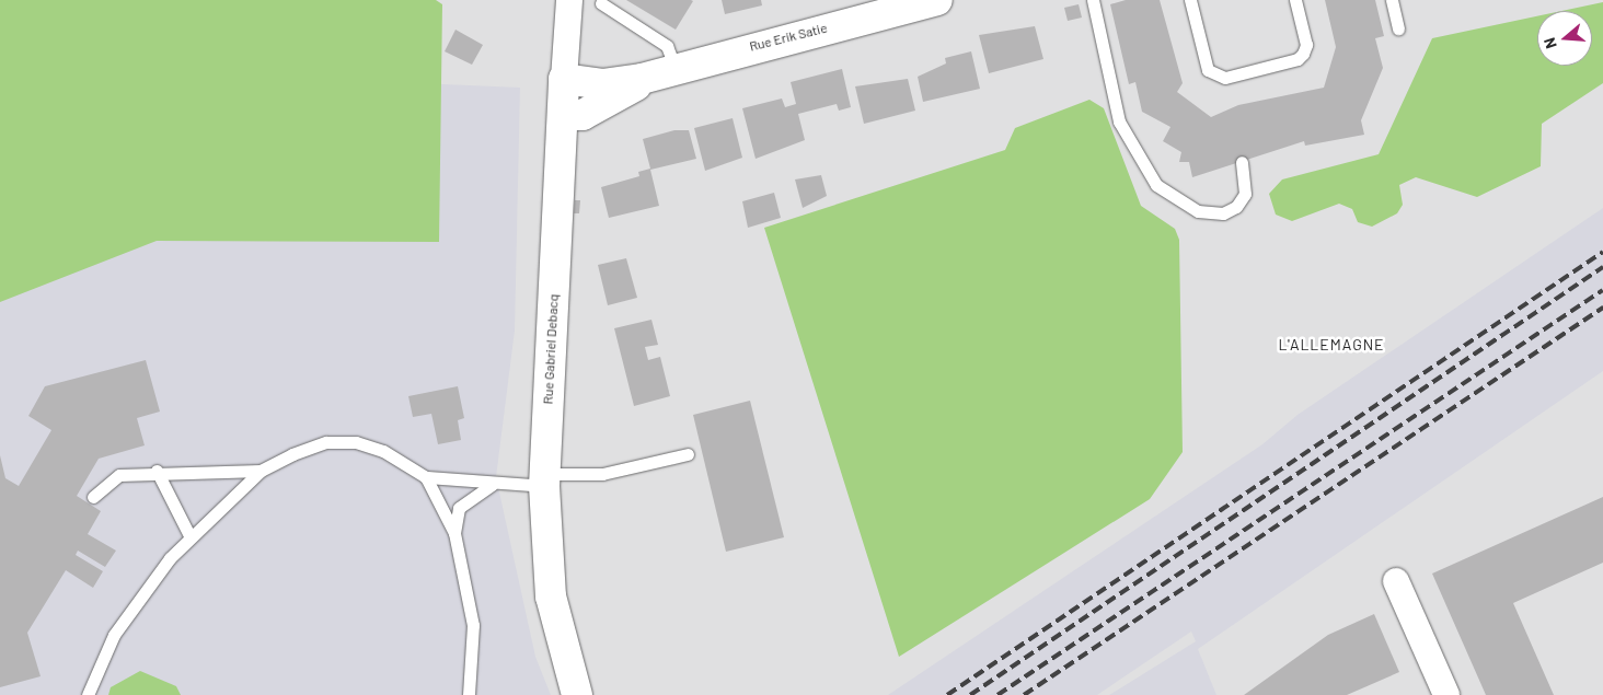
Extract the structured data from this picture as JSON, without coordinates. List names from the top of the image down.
{
  "streets": {
    "street": ["Rue Erik Satie", "Rue Gabriel Debacq"]
  },
  "crossings": [
    ["Rue Erik Satie", "Rue Gabriel Debacq"]
  ],
  "districts": ["L'ALLEMAGNE"],
  "north": "left"
}
